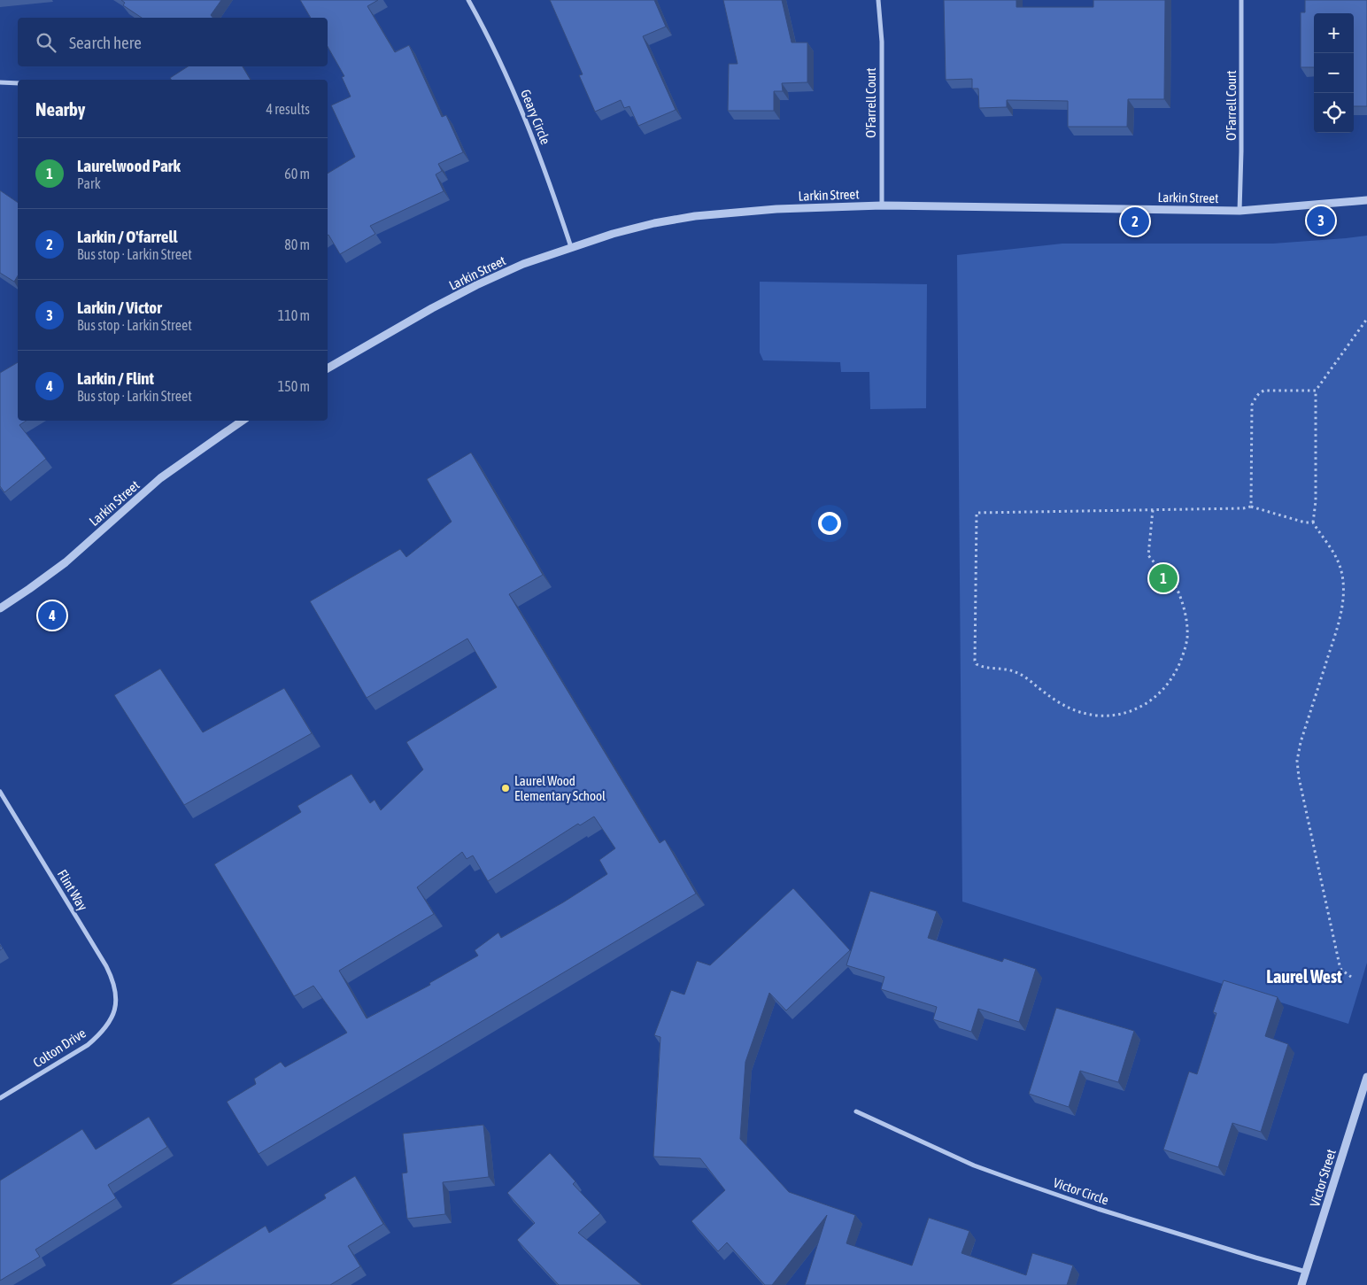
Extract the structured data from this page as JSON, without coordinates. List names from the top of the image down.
{
  "streets": {
    "street": [
      "O'Farrell Court",
      "Geary Circle",
      "Larkin Street",
      "Flint Way",
      "Colton Drive",
      "Victor Street",
      "Victor Circle"
    ]
  },
  "crossings": [
    ["O'Farrell Court", "Larkin Street"],
    ["Geary Circle", "Larkin Street"],
    ["Flint Way", "Colton Drive"],
    ["Victor Street", "Victor Circle"]
  ],
  "districts": ["Laurel West"],
  "places": ["Laurel Wood Elementary School"],
  "page": {
    "map_buttons": ["+", "−"],
    "search": "Search here",
    "heading": ["Nearby", "4 results"],
    "list": [
      {
        "mark": "1",
        "name": "Laurelwood Park",
        "note": "Park",
        "value": "60 m"
      },
      {
        "mark": "2",
        "name": "Larkin / O'farrell",
        "note": "Bus stop · Larkin Street",
        "value": "80 m"
      },
      {
        "mark": "3",
        "name": "Larkin / Victor",
        "note": "Bus stop · Larkin Street",
        "value": "110 m"
      },
      {
        "mark": "4",
        "name": "Larkin / Flint",
        "note": "Bus stop · Larkin Street",
        "value": "150 m"
      }
    ],
    "pins": [
      "3",
      "2",
      "1",
      "4"
    ]
  }
}
